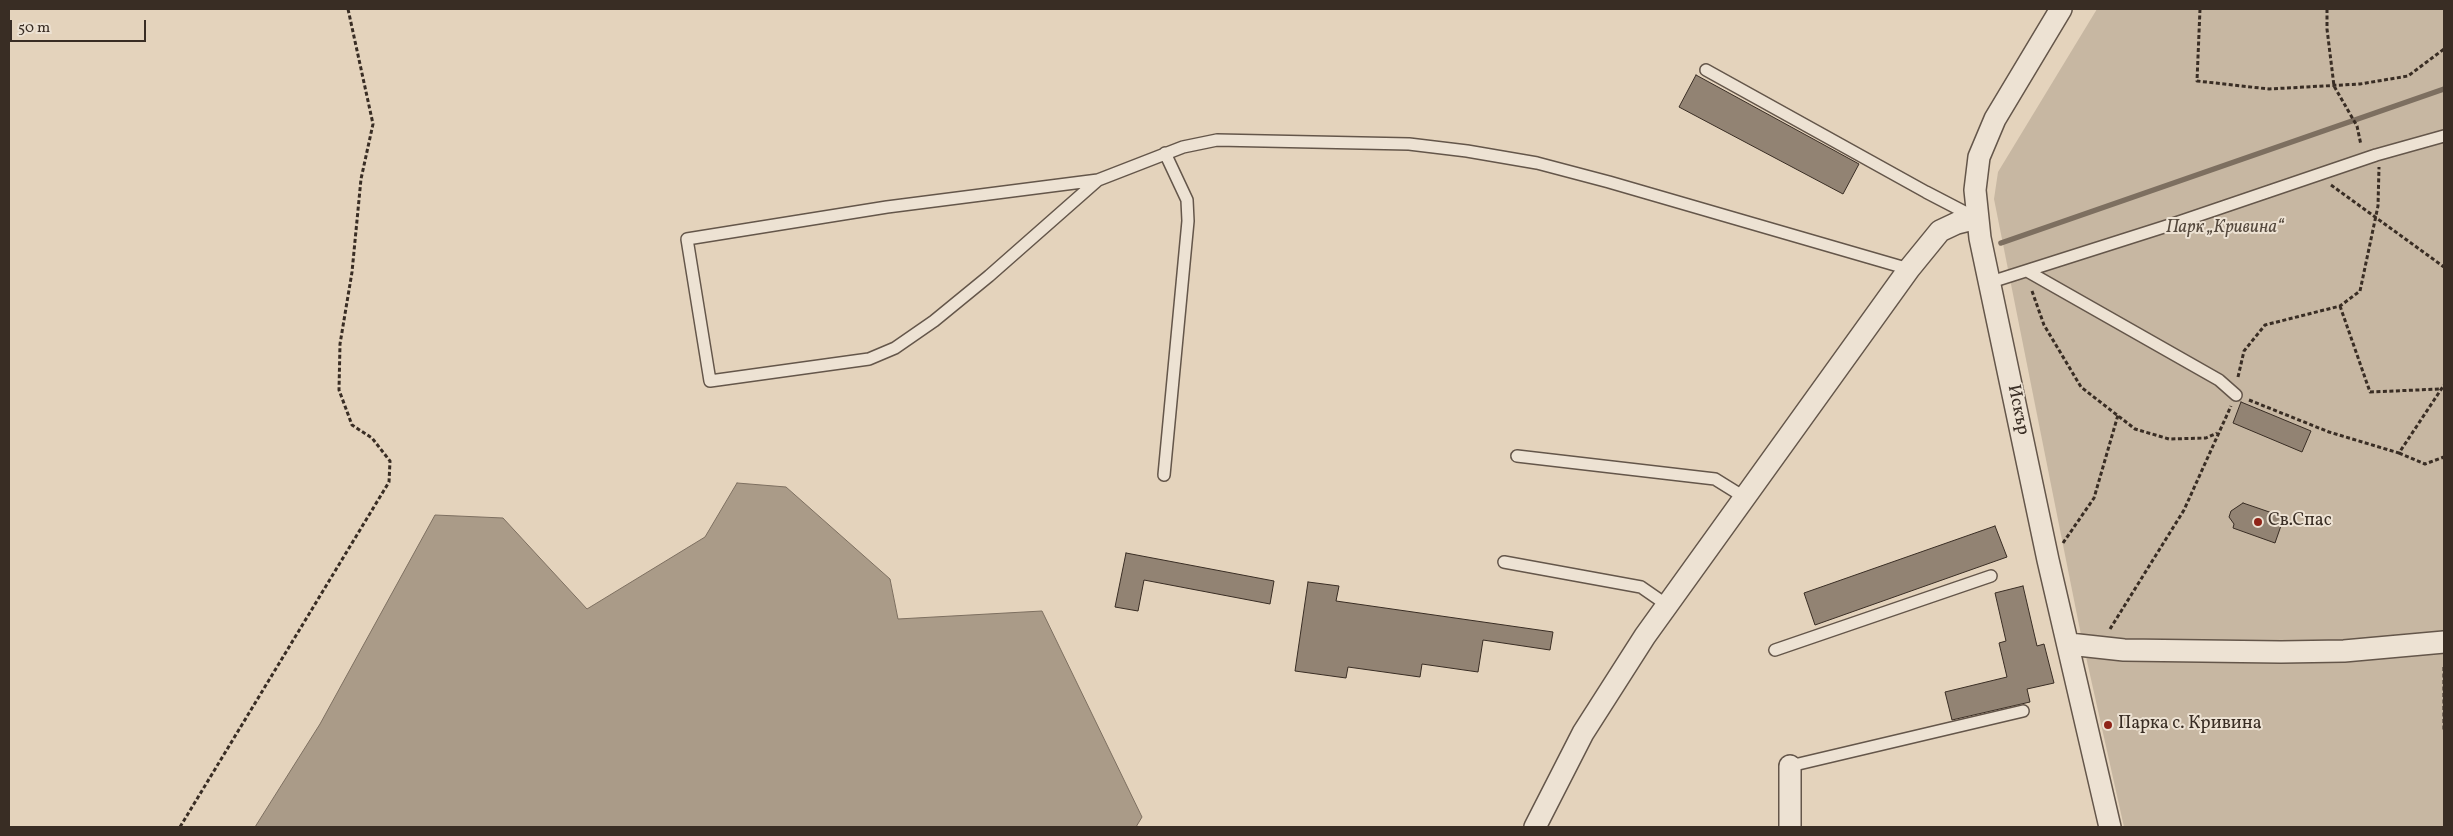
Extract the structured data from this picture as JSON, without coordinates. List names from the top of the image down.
{
  "streets": {
    "street": ["Искър"]
  },
  "parks": ["Парк „Кривина“"],
  "places": ["Св.Спас", "Парка с. Кривина"],
  "scale_bar": "50 m"
}
